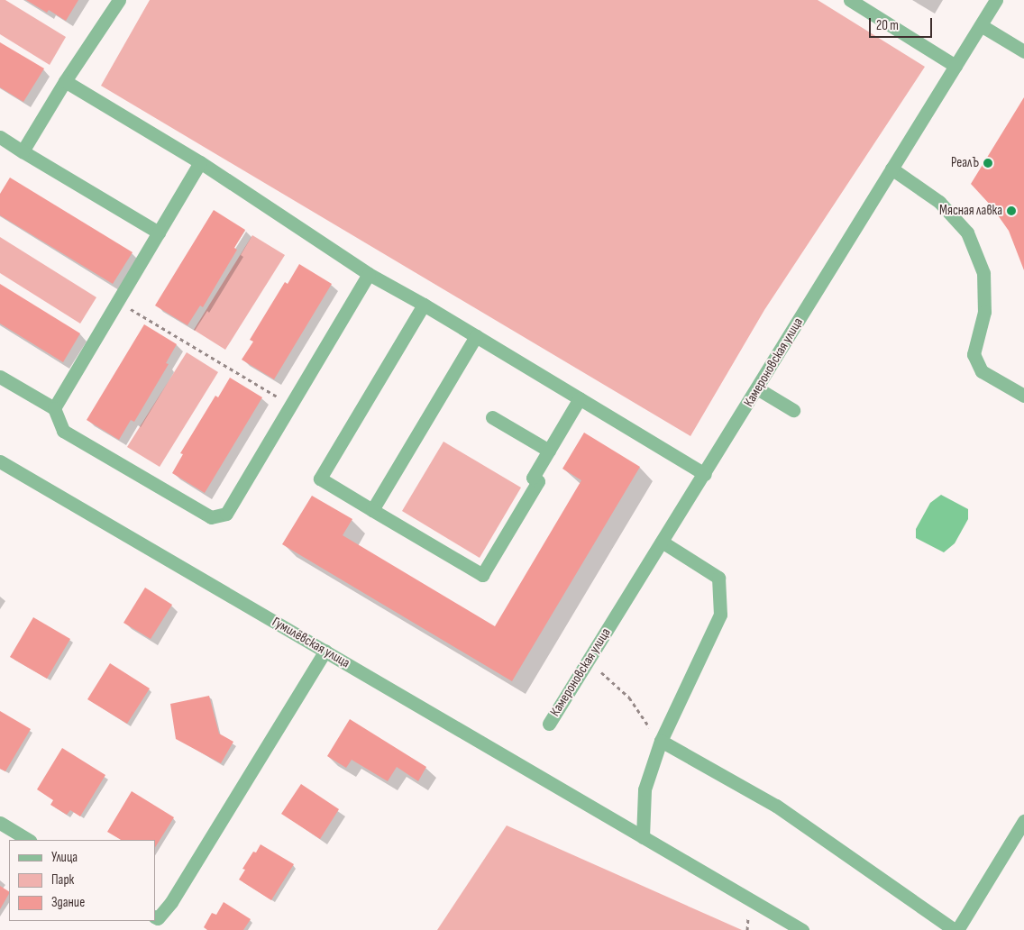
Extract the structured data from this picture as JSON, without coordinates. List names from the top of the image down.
{
  "streets": {
    "street": ["Камероновская улица", "Гумилёвская улица"]
  },
  "places": ["РеалЪ", "Мясная лавка"],
  "legend": ["Улица", "Парк", "Здание"],
  "scale_bar": "20 m"
}
